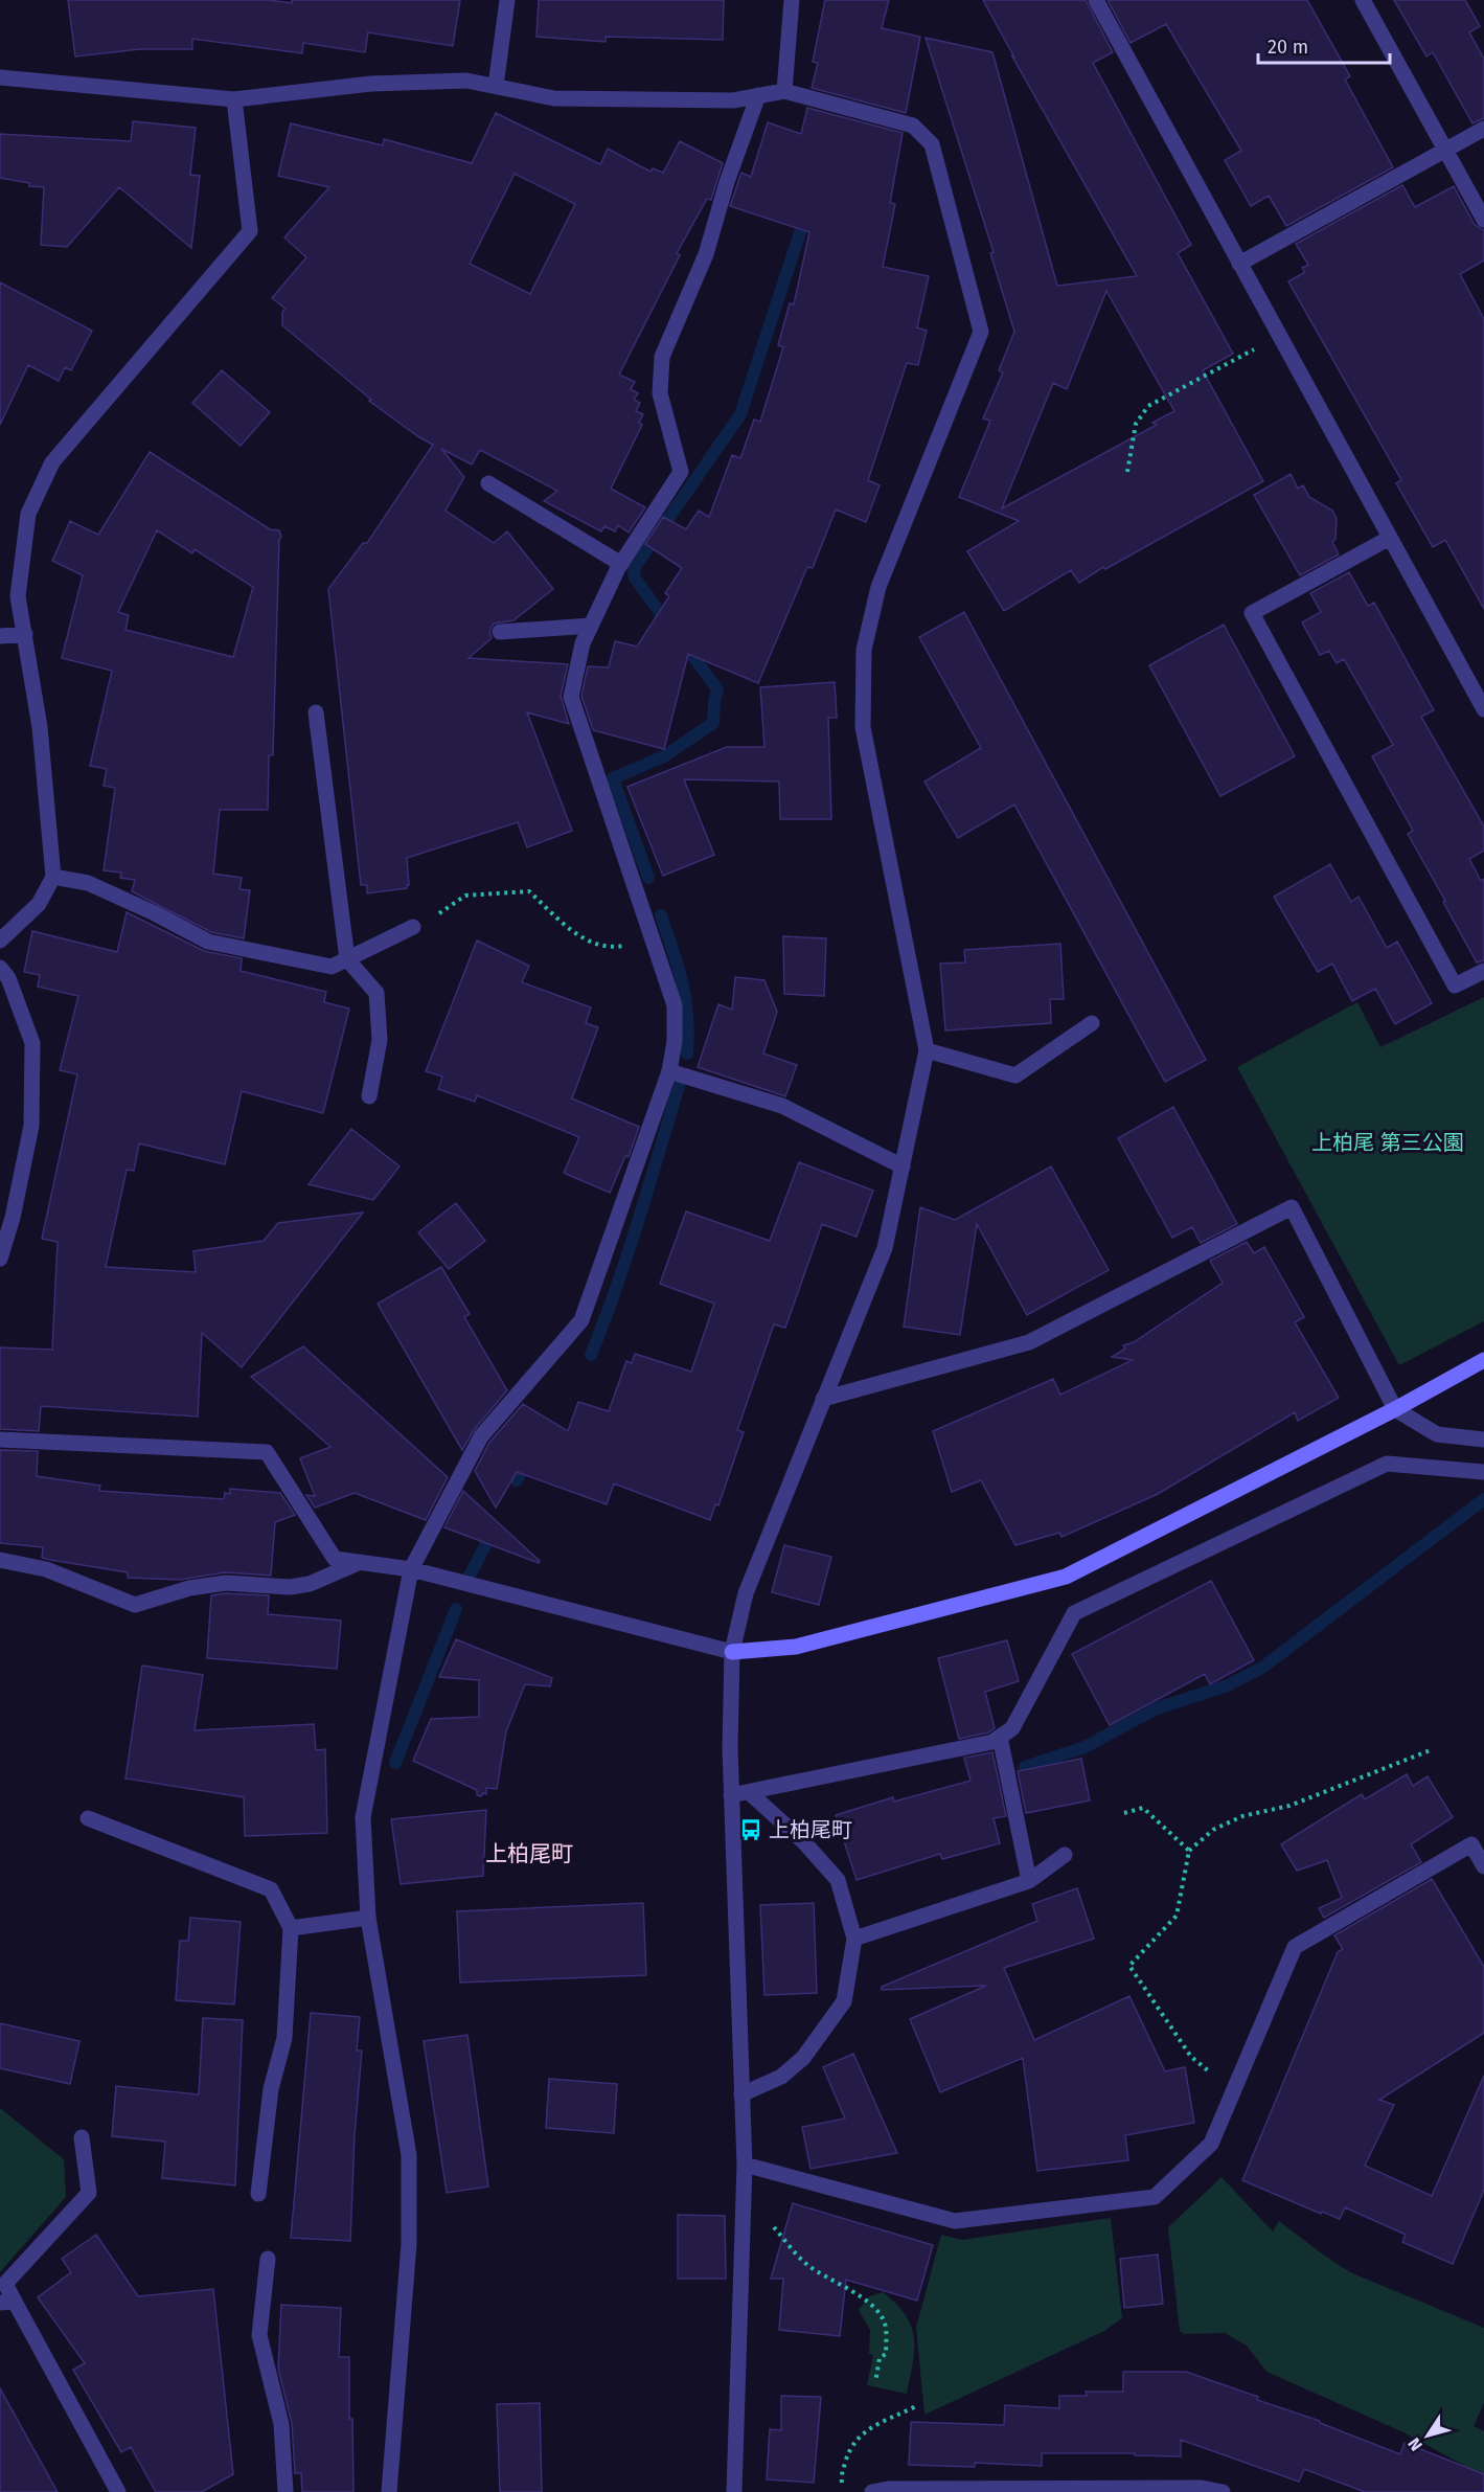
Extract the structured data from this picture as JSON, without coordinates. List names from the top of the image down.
{
  "districts": ["上柏尾町"],
  "parks": ["上柏尾 第三公園"],
  "places": {
    "bus stop": ["上柏尾町"]
  },
  "scale_bar": "20 m",
  "north": "bottom left"
}
